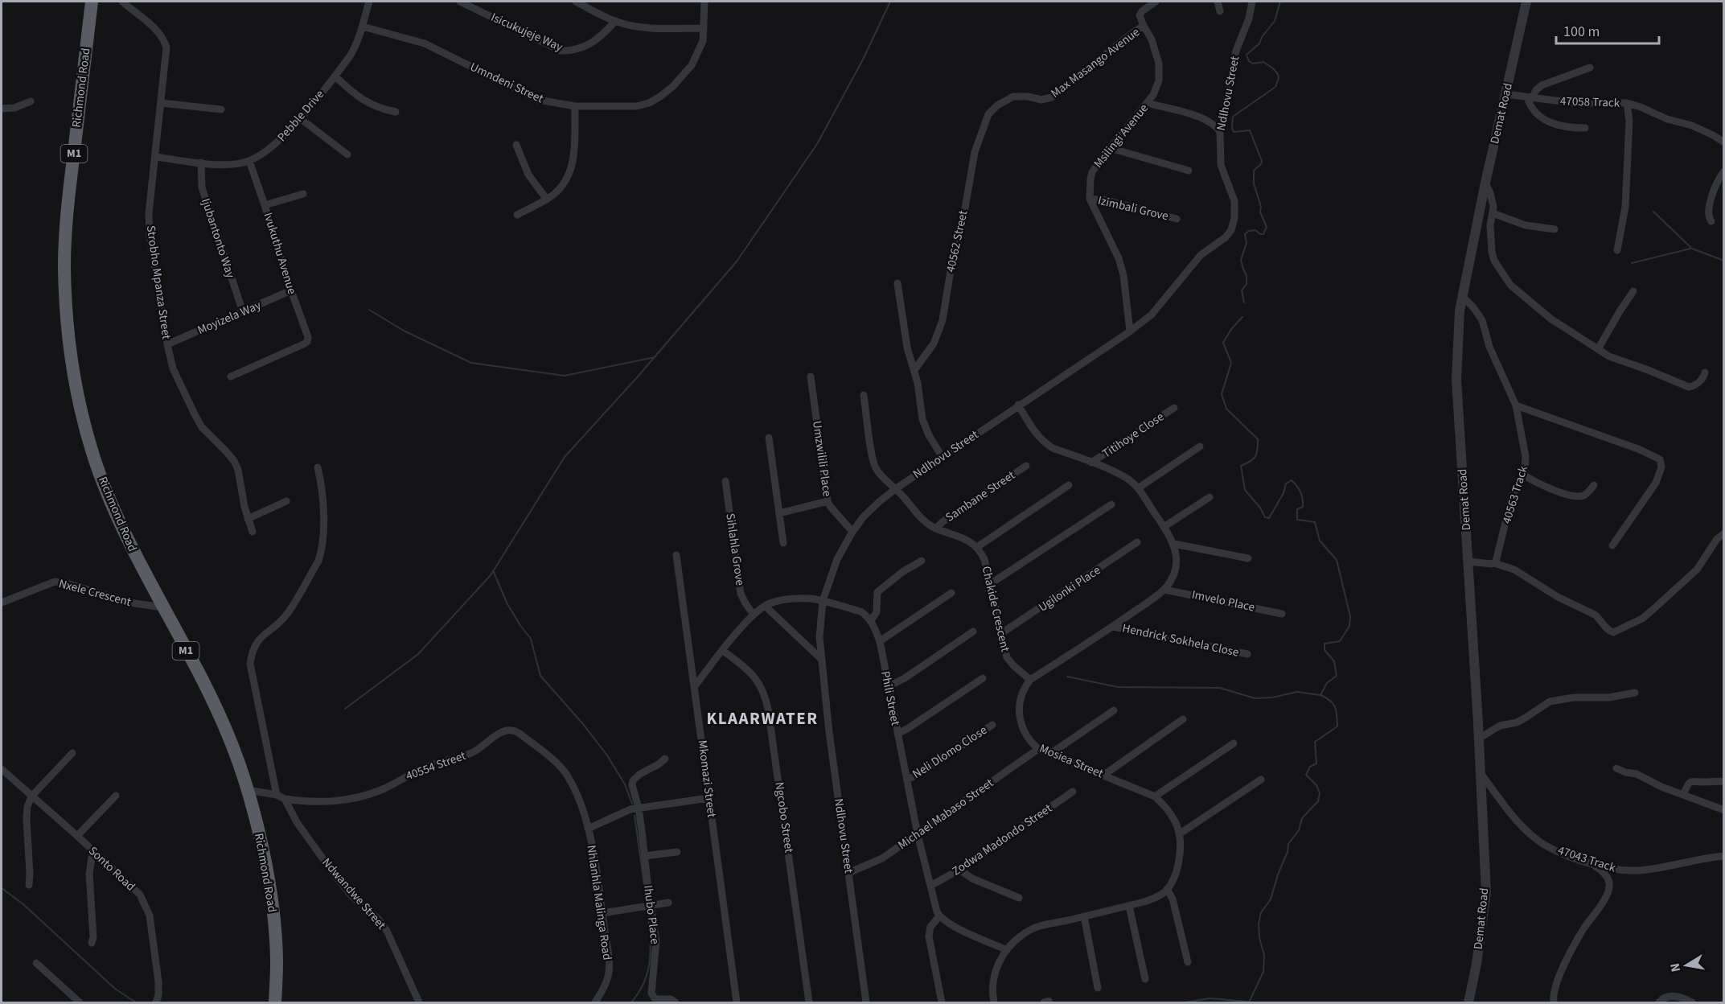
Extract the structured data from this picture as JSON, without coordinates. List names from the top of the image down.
{
  "streets": {
    "highway": ["Richmond Road", "M1"],
    "street": [
      "Isicukujeje Way",
      "Max Masango Avenue",
      "Umndeni Street",
      "Ndlhovu Street",
      "47058 Track",
      "Demat Road",
      "Pebble Drive",
      "Msilingi Avenue",
      "Izimbali Grove",
      "Ijubantonto Way",
      "40562 Street",
      "Ivukuthu Avenue",
      "Strobho Mpanza Street",
      "Moyizela Way",
      "Titihoye Close",
      "Umzwilili Place",
      "40563 Track",
      "Sambane Street",
      "Sihlahla Grove",
      "Ugilonki Place",
      "Nxele Crescent",
      "Imvelo Place",
      "Chakide Crescent",
      "Hendrick Sokhela Close",
      "Phili Street",
      "Neli Dlomo Close",
      "Mosiea Street",
      "40554 Street",
      "Mkomazi Street",
      "Michael Mabaso Street",
      "Ngcobo Street",
      "Zodwa Madondo Street",
      "47043 Track",
      "Sonto Road",
      "Ndwandwe Street",
      "Nhlanhla Malinga Road",
      "Ihubo Place"
    ]
  },
  "crossings": [
    ["Max Masango Avenue", "Msilingi Avenue"],
    ["Max Masango Avenue", "40562 Street"],
    ["Umndeni Street", "Pebble Drive"],
    ["Richmond Road", "Nxele Crescent"],
    ["Ndlhovu Street", "Umzwilili Place"],
    ["Ndlhovu Street", "Michael Mabaso Street"],
    ["47058 Track", "Demat Road"],
    ["Demat Road", "40563 Track"],
    ["Demat Road", "47043 Track"],
    ["Pebble Drive", "Ijubantonto Way"],
    ["Pebble Drive", "Ivukuthu Avenue"],
    ["Pebble Drive", "Strobho Mpanza Street"],
    ["Msilingi Avenue", "Izimbali Grove"],
    ["Ijubantonto Way", "Moyizela Way"],
    ["Ivukuthu Avenue", "Moyizela Way"],
    ["Strobho Mpanza Street", "Moyizela Way"],
    ["Ugilonki Place", "Chakide Crescent"],
    ["Chakide Crescent", "Mosiea Street"],
    ["Phili Street", "Neli Dlomo Close"],
    ["Phili Street", "Michael Mabaso Street"],
    ["Phili Street", "Zodwa Madondo Street"],
    ["Mosiea Street", "Michael Mabaso Street"],
    ["40554 Street", "Ndwandwe Street"],
    ["40554 Street", "Nhlanhla Malinga Road"]
  ],
  "districts": ["KLAARWATER"],
  "scale_bar": "100 m",
  "north": "left"
}
